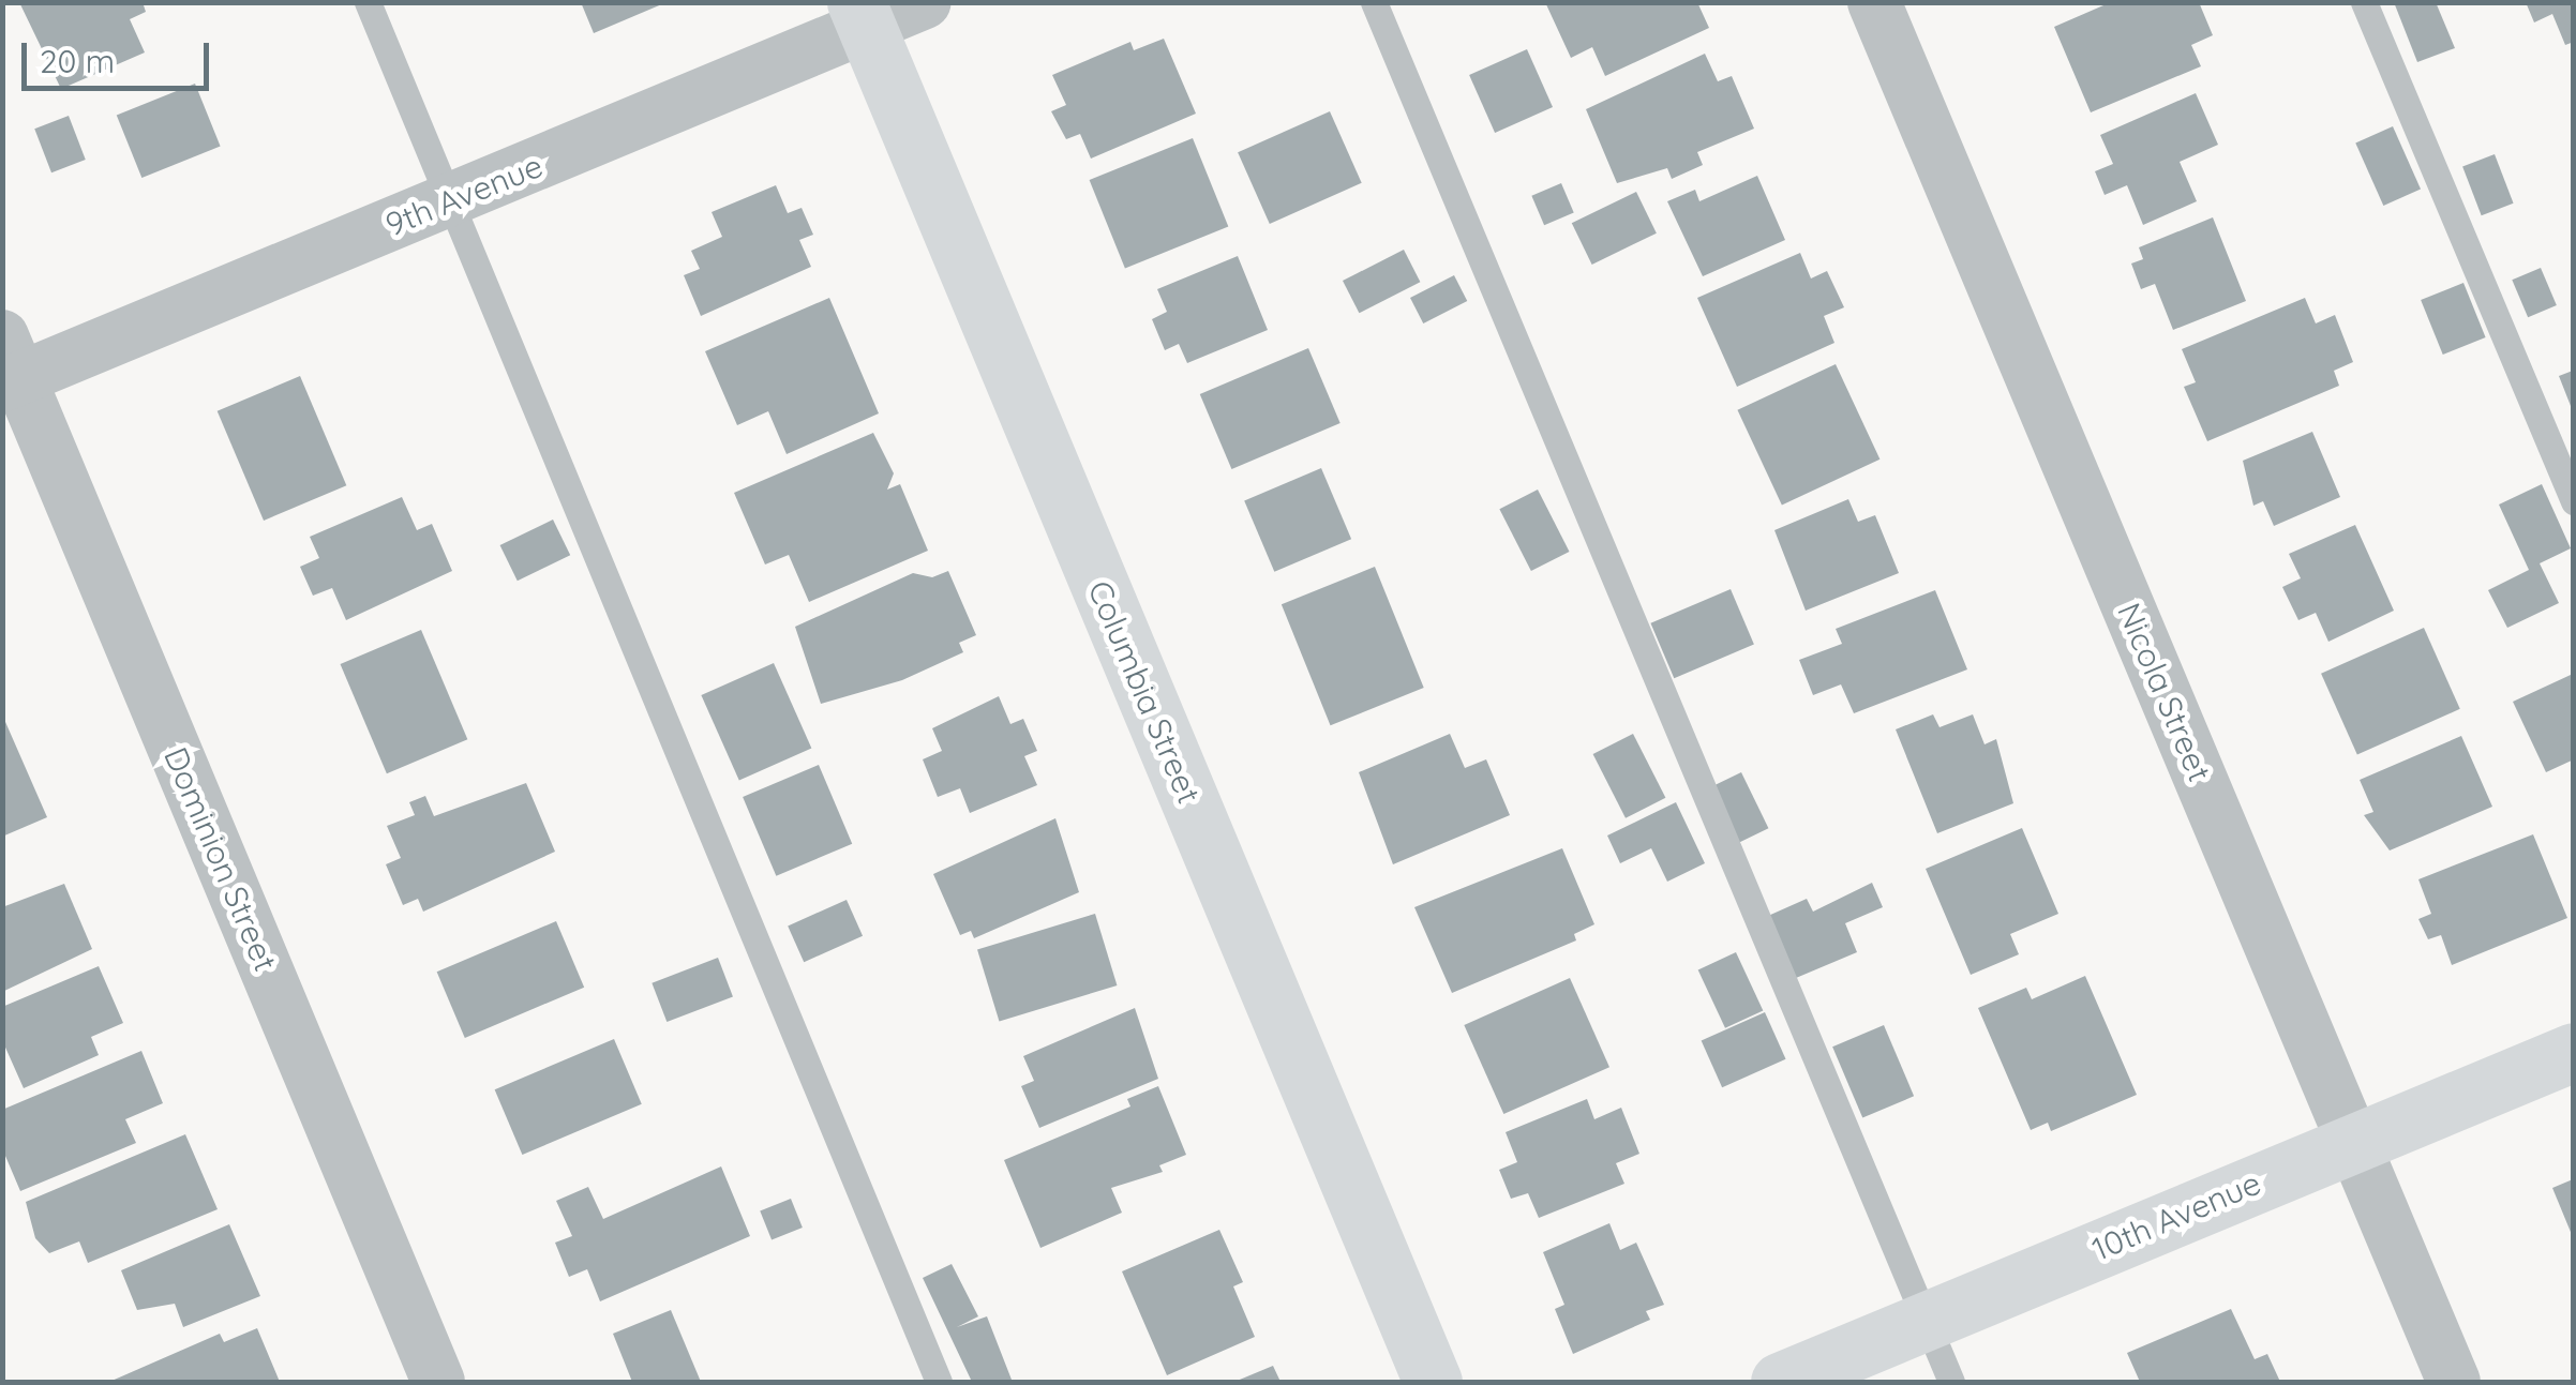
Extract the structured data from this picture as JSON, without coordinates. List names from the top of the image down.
{
  "streets": {
    "main road": ["Columbia Street", "10th Avenue"],
    "street": ["9th Avenue", "Nicola Street", "Dominion Street"]
  },
  "crossings": [
    ["9th Avenue", "Columbia Street"],
    ["9th Avenue", "Dominion Street"],
    ["Nicola Street", "10th Avenue"]
  ],
  "scale_bar": "20 m"
}
